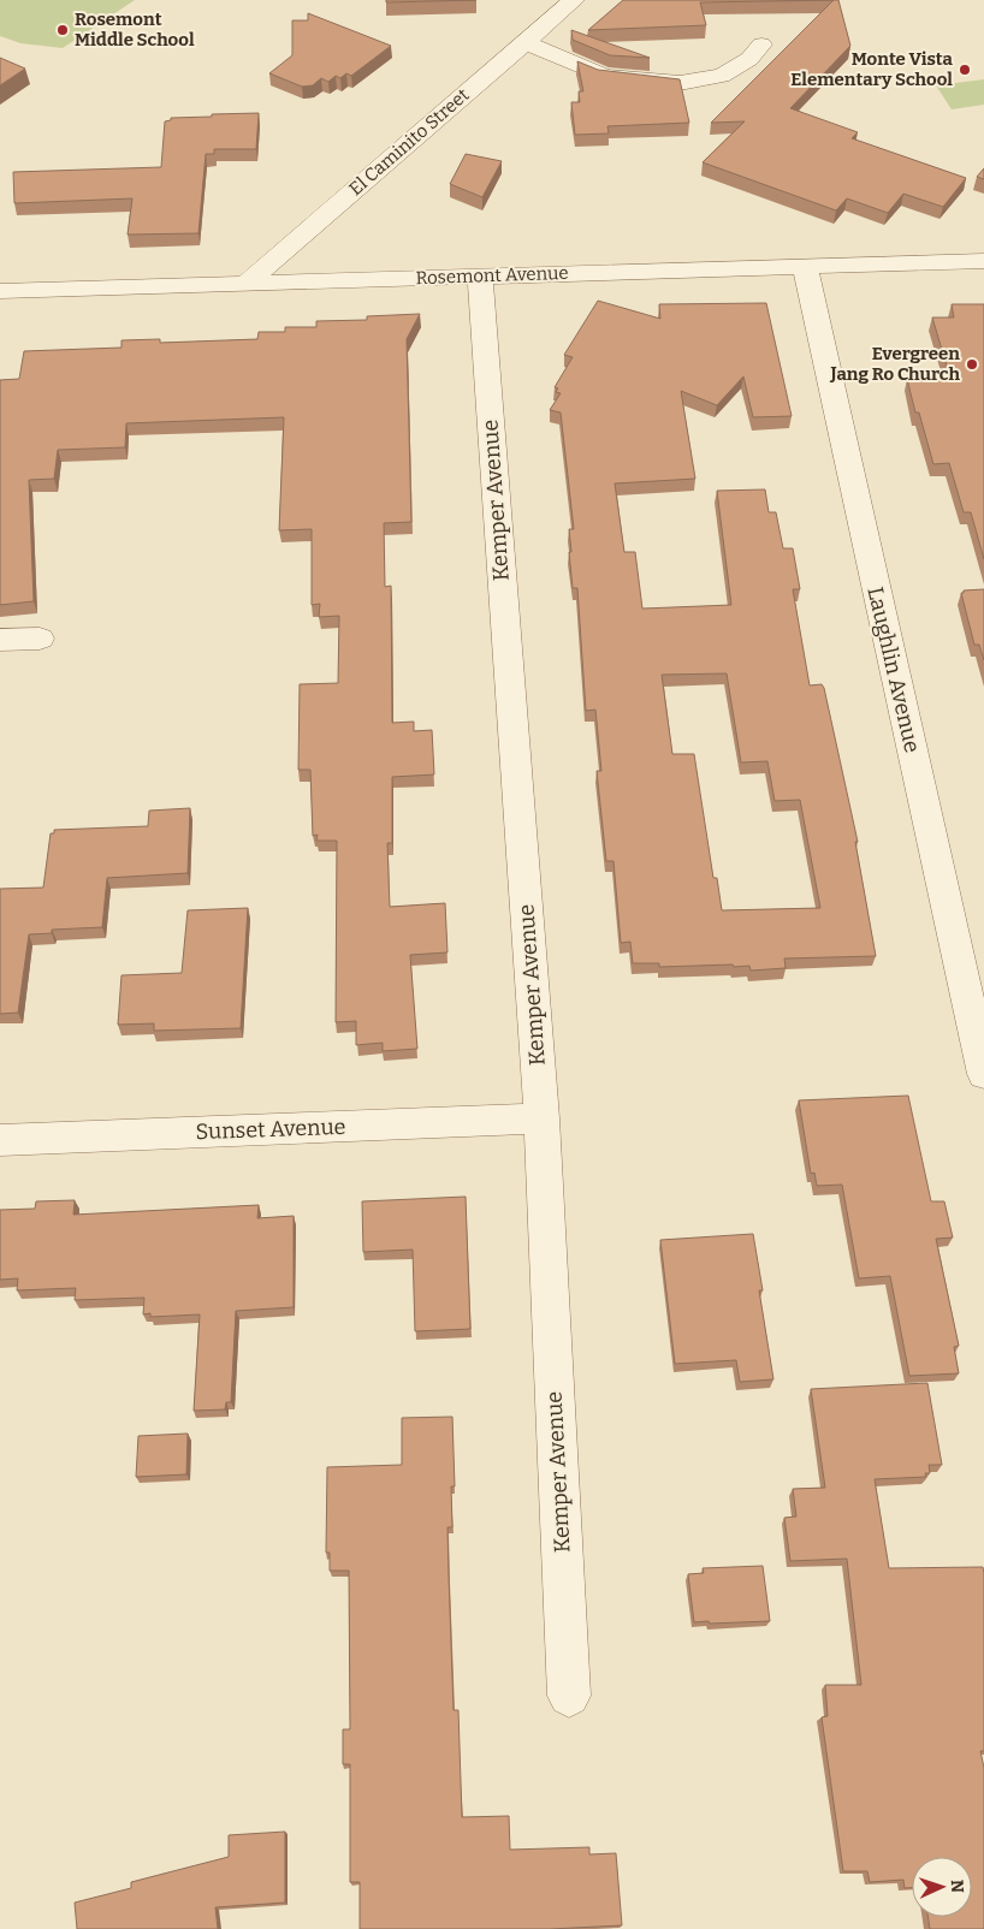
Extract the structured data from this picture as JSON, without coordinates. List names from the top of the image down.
{
  "streets": {
    "street": [
      "El Caminito Street",
      "Rosemont Avenue",
      "Kemper Avenue",
      "Laughlin Avenue",
      "Sunset Avenue"
    ]
  },
  "crossings": [
    ["El Caminito Street", "Rosemont Avenue"],
    ["Rosemont Avenue", "Kemper Avenue"],
    ["Rosemont Avenue", "Laughlin Avenue"],
    ["Kemper Avenue", "Sunset Avenue"]
  ],
  "places": ["Rosemont Middle School", "Monte Vista Elementary School", "Evergreen Jang Ro Church"],
  "north": "right"
}
